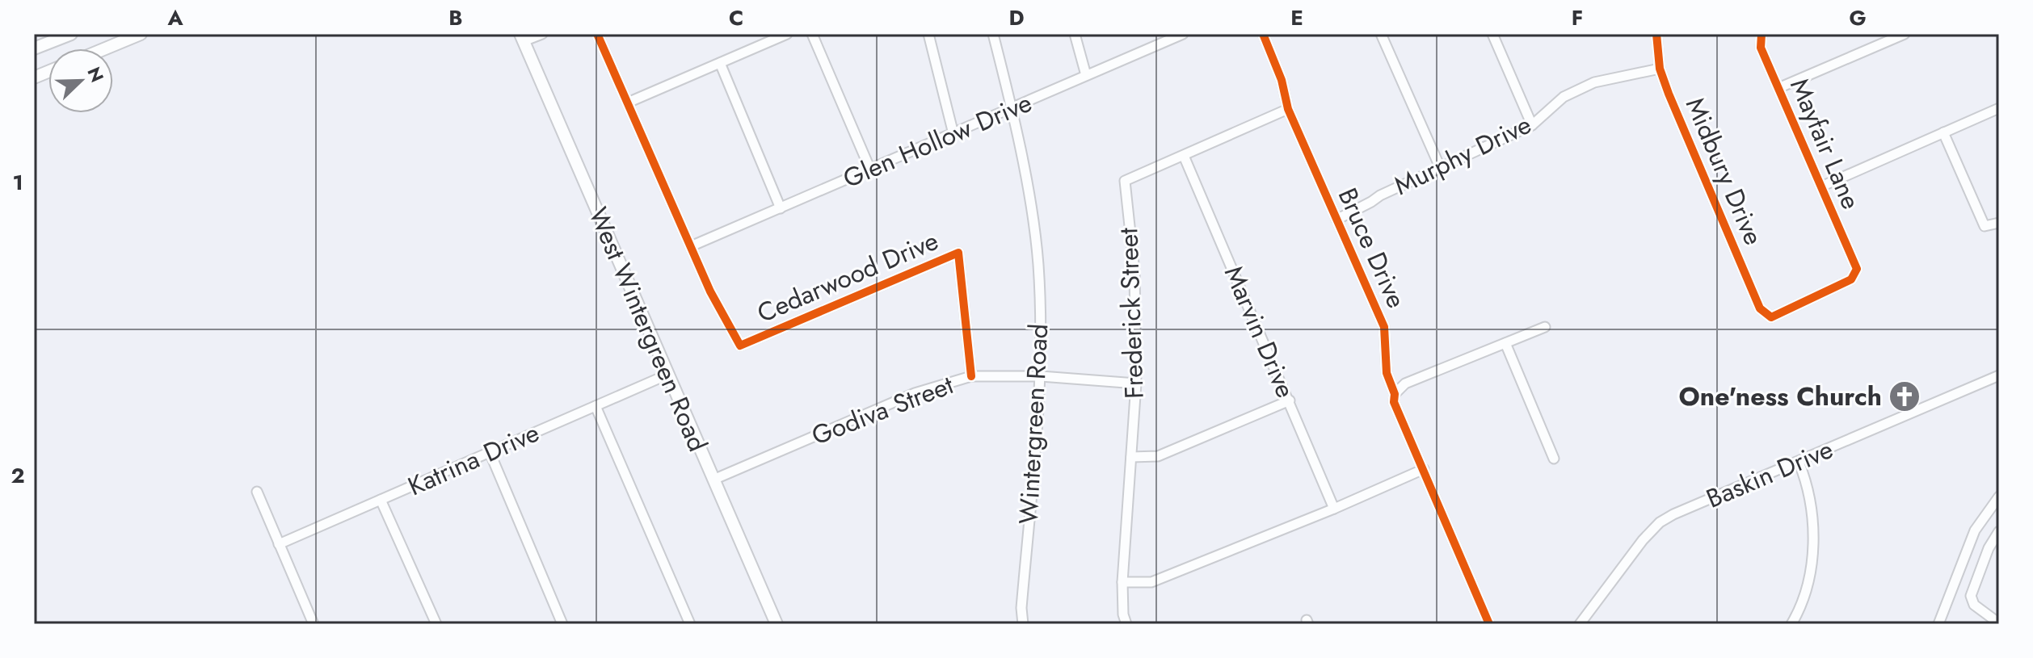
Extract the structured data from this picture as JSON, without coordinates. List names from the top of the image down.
{
  "streets": {
    "main road": ["West Wintergreen Road"],
    "street": [
      "Glen Hollow Drive",
      "Mayfair Lane",
      "Murphy Drive",
      "Midbury Drive",
      "Bruce Drive",
      "Cedarwood Drive",
      "Frederick Street",
      "Marvin Drive",
      "Godiva Street",
      "Wintergreen Road",
      "Katrina Drive",
      "Baskin Drive"
    ]
  },
  "crossings": [
    ["Glen Hollow Drive", "Cedarwood Drive"],
    ["Glen Hollow Drive", "Wintergreen Road"],
    ["Mayfair Lane", "Midbury Drive"],
    ["Murphy Drive", "Midbury Drive"],
    ["Murphy Drive", "Bruce Drive"],
    ["Bruce Drive", "Frederick Street"],
    ["Cedarwood Drive", "Godiva Street"],
    ["Frederick Street", "Marvin Drive"],
    ["Frederick Street", "Godiva Street"],
    ["West Wintergreen Road", "Godiva Street"],
    ["West Wintergreen Road", "Katrina Drive"],
    ["Godiva Street", "Wintergreen Road"]
  ],
  "places": {
    "church": ["One'ness Church"]
  },
  "north": "top right",
  "grid": {
    "columns": [
      "A",
      "B",
      "C",
      "D",
      "E",
      "F",
      "G"
    ],
    "rows": ["1", "2"]
  }
}
